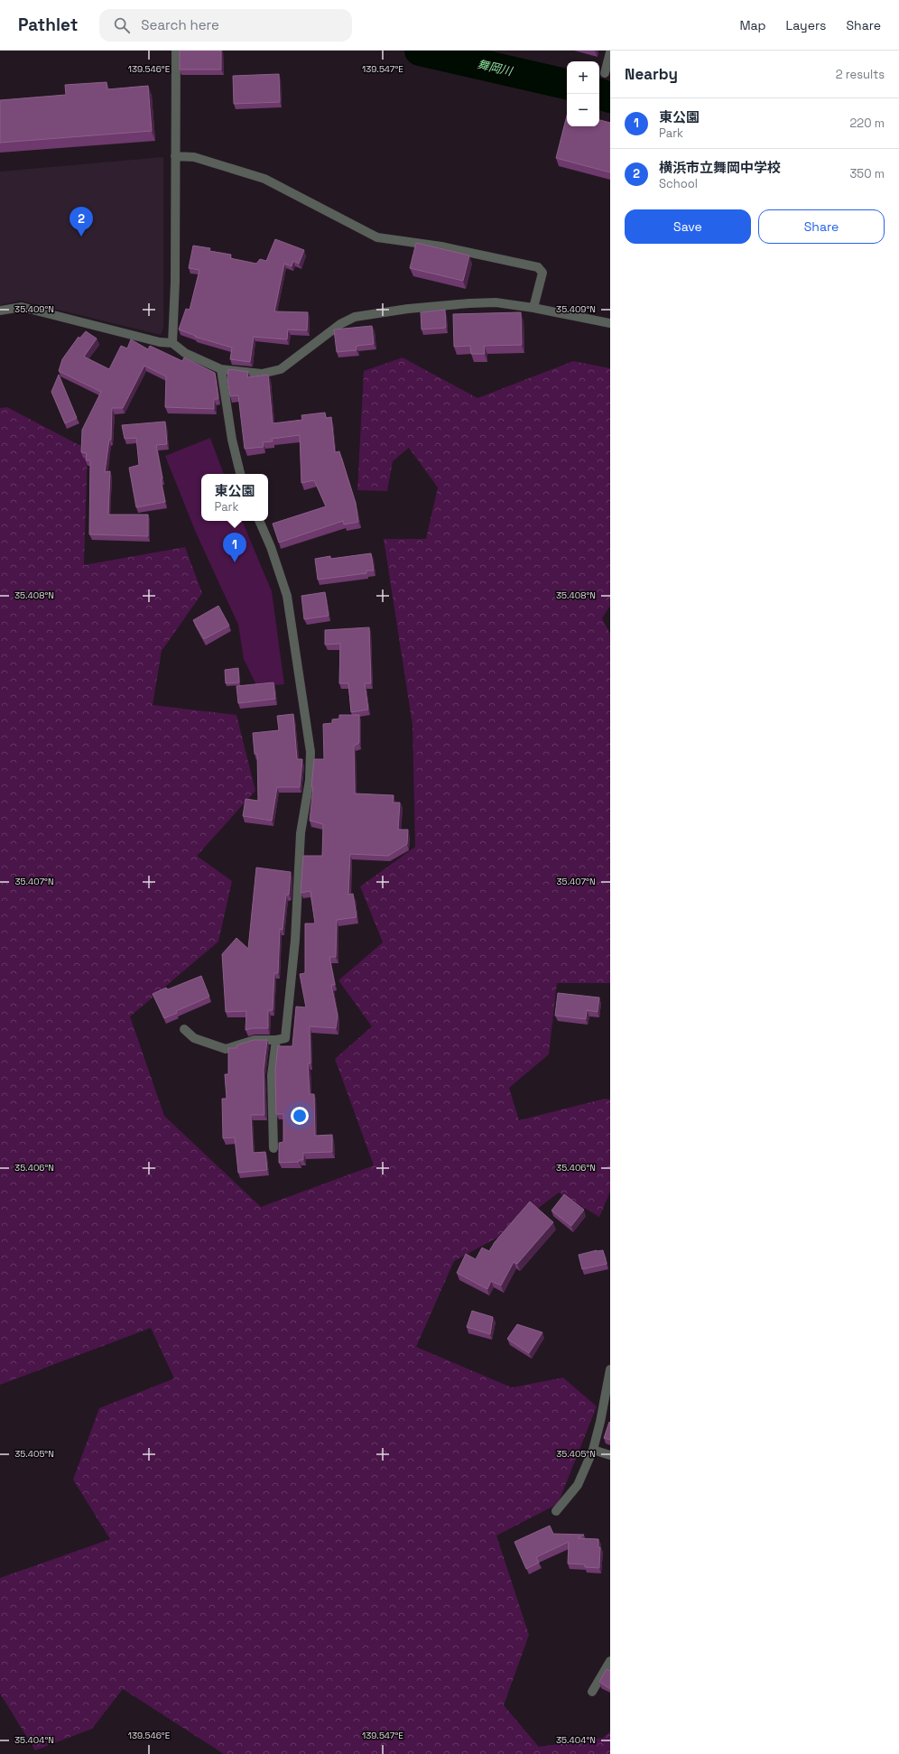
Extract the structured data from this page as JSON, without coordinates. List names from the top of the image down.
{
  "water": ["舞岡川"],
  "page": {
    "header": "Pathlet",
    "search": "Search here",
    "nav": ["Map", "Layers", "Share"],
    "heading": ["Nearby", "2 results"],
    "map_buttons": ["+", "−"],
    "list": [
      {
        "mark": "1",
        "name": "東公園",
        "note": "Park",
        "value": "220 m"
      },
      {
        "mark": "2",
        "name": "横浜市立舞岡中学校",
        "note": "School",
        "value": "350 m"
      }
    ],
    "buttons": ["Save", "Share"],
    "pins": ["2", "1"],
    "popup": ["東公園", "Park"]
  },
  "coordinates": [
    "139.546°E",
    "139.547°E",
    "35.409°N",
    "35.408°N",
    "35.407°N",
    "35.406°N",
    "35.405°N",
    "35.404°N"
  ]
}
